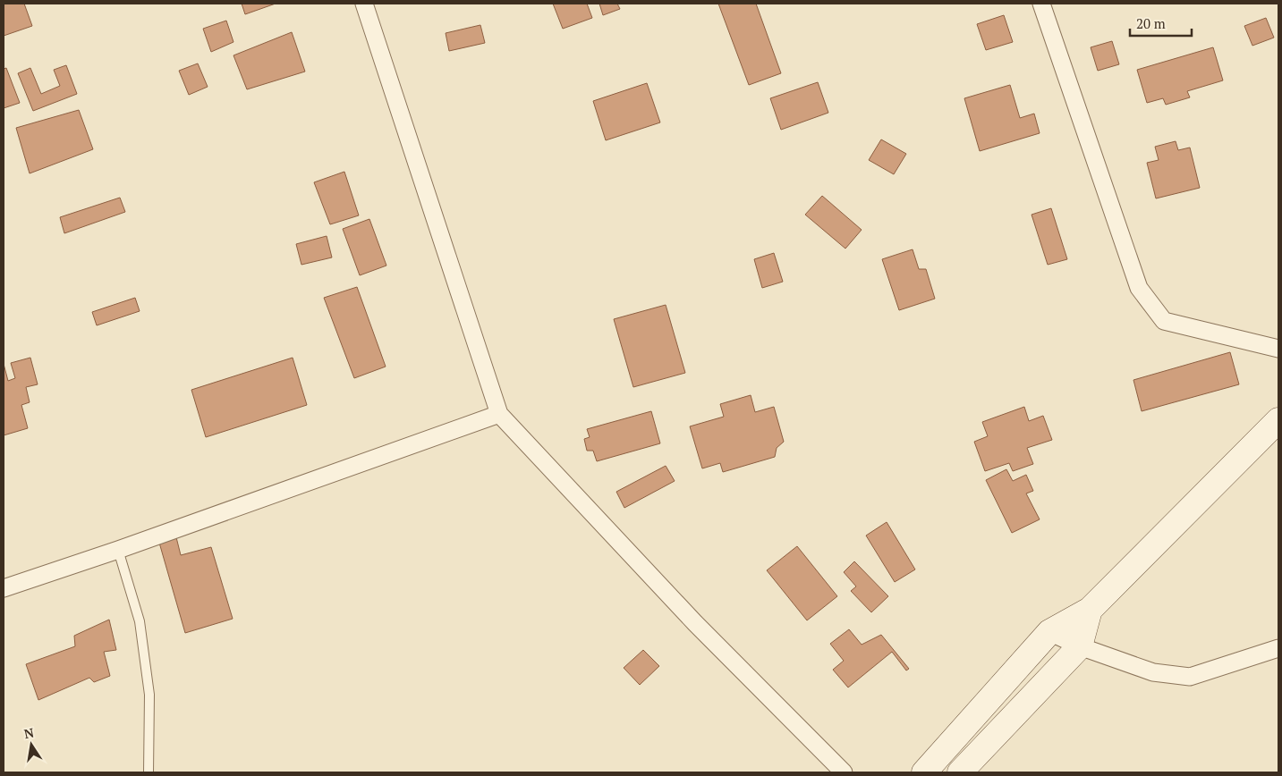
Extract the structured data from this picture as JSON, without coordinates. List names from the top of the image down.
{
  "scale_bar": "20 m",
  "north": "top"
}
